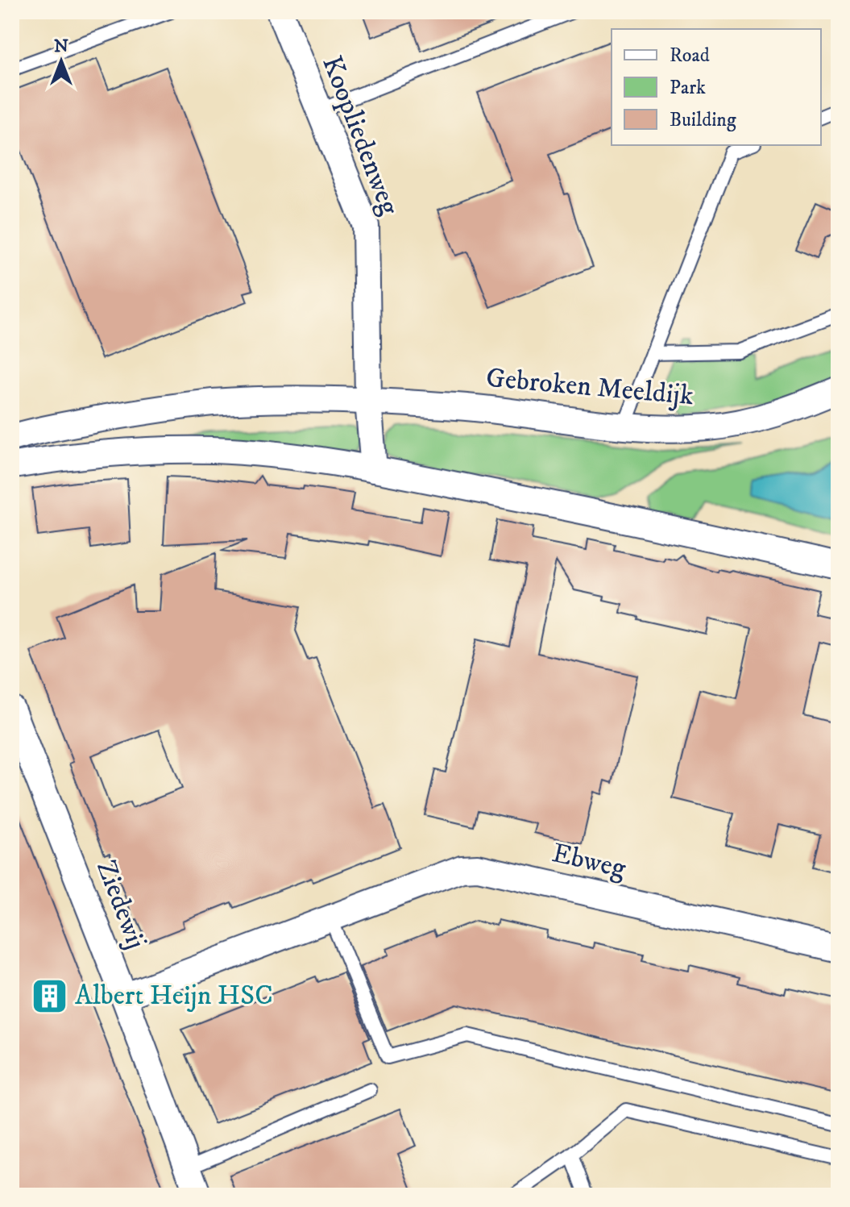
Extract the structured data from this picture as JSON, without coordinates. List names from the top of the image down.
{
  "streets": {
    "street": [
      "Koopliedenweg",
      "Gebroken Meeldijk",
      "Ebweg",
      "Ziedewij"
    ]
  },
  "crossings": [
    ["Koopliedenweg", "Gebroken Meeldijk"],
    ["Ebweg", "Ziedewij"]
  ],
  "places": {
    "building": ["Albert Heijn HSC"]
  },
  "legend": ["Road", "Park", "Building"],
  "north": "top"
}
